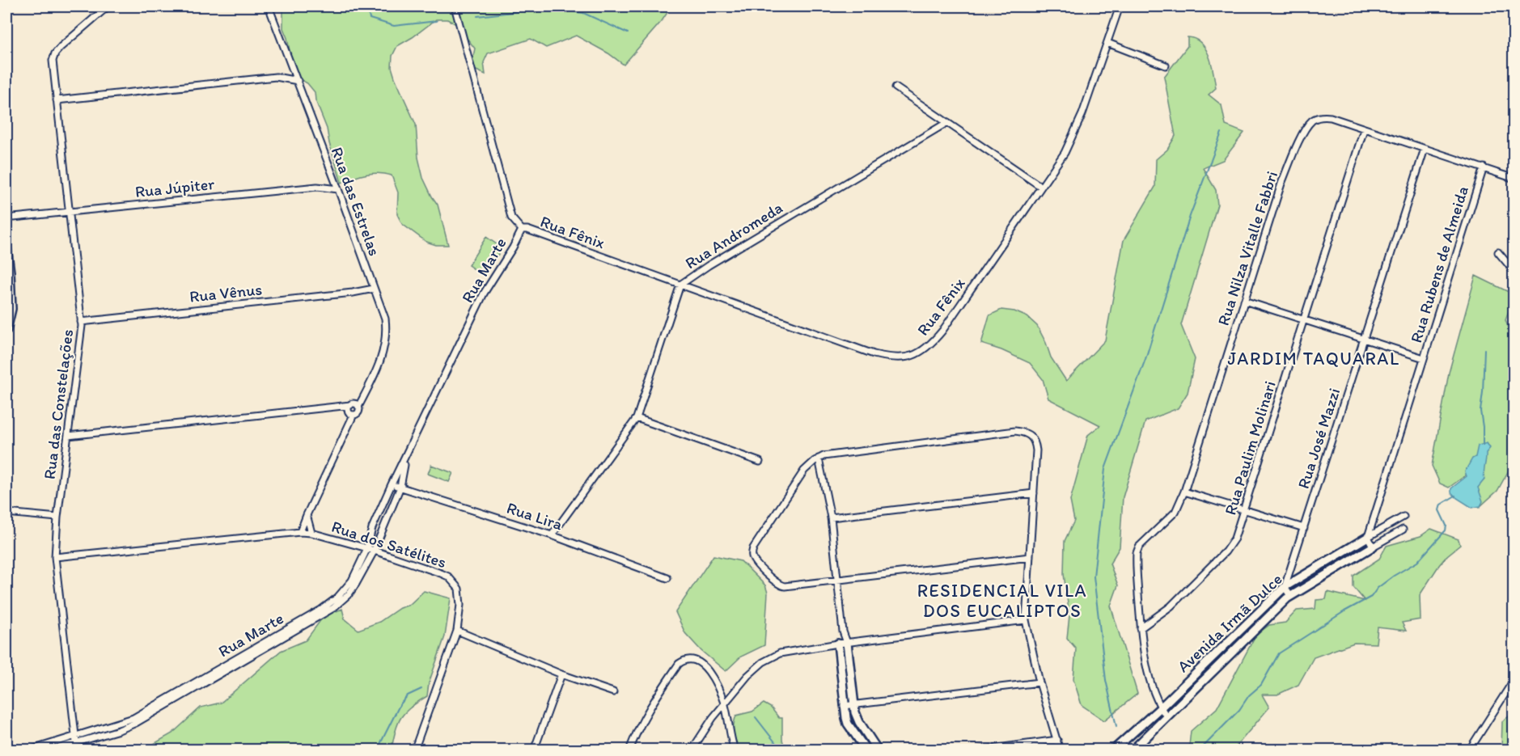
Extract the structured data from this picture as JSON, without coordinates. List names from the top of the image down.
{
  "streets": {
    "street": [
      "Rua Júpiter",
      "Rua das Estrelas",
      "Rua Fênix",
      "Rua Andromeda",
      "Rua Nilza Vitalle Fabbri",
      "Rua Rubens de Almeida",
      "Rua Marte",
      "Rua Vênus",
      "Rua das Constelações",
      "Rua José Mazzi",
      "Rua Paulim Molinari",
      "Rua Lira",
      "Rua dos Satélites",
      "Avenida Irmã Dulce"
    ]
  },
  "crossings": [
    ["Rua Júpiter", "Rua das Estrelas"],
    ["Rua Júpiter", "Rua das Constelações"],
    ["Rua das Estrelas", "Rua Vênus"],
    ["Rua Fênix", "Rua Andromeda"],
    ["Rua Fênix", "Rua Marte"],
    ["Rua Andromeda", "Rua Lira"],
    ["Rua Nilza Vitalle Fabbri", "Rua Paulim Molinari"],
    ["Rua Rubens de Almeida", "Avenida Irmã Dulce"],
    ["Rua Marte", "Rua das Constelações"],
    ["Rua Marte", "Rua Lira"],
    ["Rua Marte", "Rua dos Satélites"],
    ["Rua Vênus", "Rua das Constelações"],
    ["Rua das Constelações", "Rua dos Satélites"],
    ["Rua José Mazzi", "Avenida Irmã Dulce"]
  ],
  "districts": ["JARDIM TAQUARAL", "RESIDENCIAL VILA DOS EUCALIPTOS"]
}
